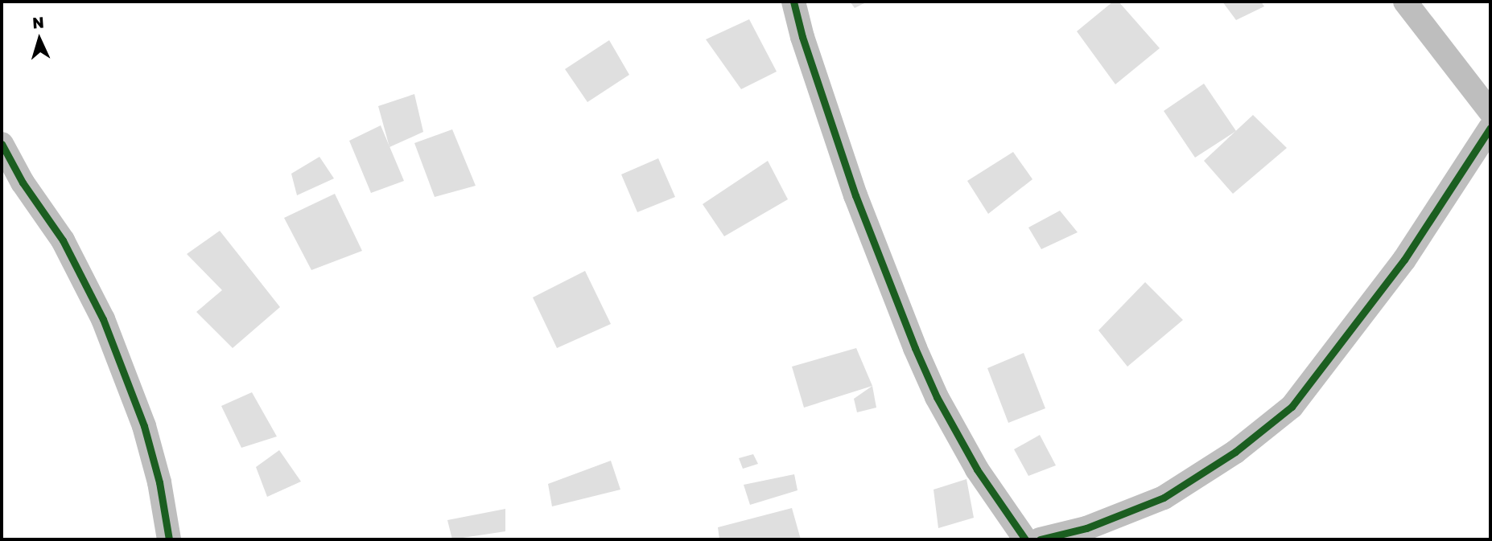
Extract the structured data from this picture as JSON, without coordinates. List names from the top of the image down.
{
  "north": "top"
}
